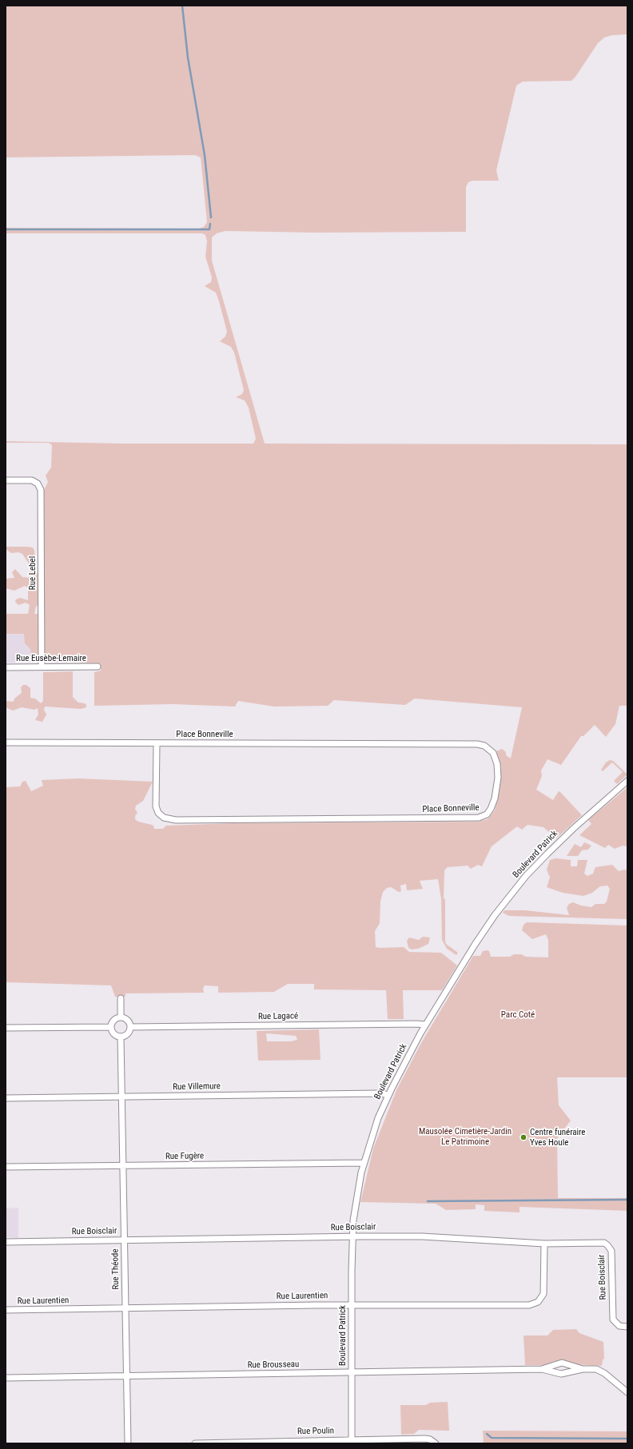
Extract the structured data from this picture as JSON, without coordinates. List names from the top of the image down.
{
  "streets": {
    "street": [
      "Rue Lebel",
      "Rue Eusèbe-Lemaire",
      "Place Bonneville",
      "Boulevard Patrick",
      "Rue Lagacé",
      "Rue Villemure",
      "Rue Fugère",
      "Rue Boisclair",
      "Rue Théode",
      "Rue Laurentien",
      "Rue Brousseau",
      "Rue Poulin"
    ]
  },
  "crossings": [
    ["Rue Lebel", "Rue Eusèbe-Lemaire"],
    ["Boulevard Patrick", "Rue Lagacé"],
    ["Boulevard Patrick", "Rue Villemure"],
    ["Boulevard Patrick", "Rue Fugère"],
    ["Boulevard Patrick", "Rue Boisclair"],
    ["Boulevard Patrick", "Rue Laurentien"],
    ["Boulevard Patrick", "Rue Brousseau"],
    ["Boulevard Patrick", "Rue Poulin"],
    ["Rue Lagacé", "Rue Théode"],
    ["Rue Villemure", "Rue Théode"],
    ["Rue Fugère", "Rue Théode"],
    ["Rue Boisclair", "Rue Théode"],
    ["Rue Boisclair", "Rue Laurentien"],
    ["Rue Théode", "Rue Laurentien"],
    ["Rue Théode", "Rue Brousseau"]
  ],
  "parks": ["Parc Coté", "Mausolée Cimetière-Jardin Le Patrimoine"],
  "places": ["Centre funéraire Yves Houle"]
}
